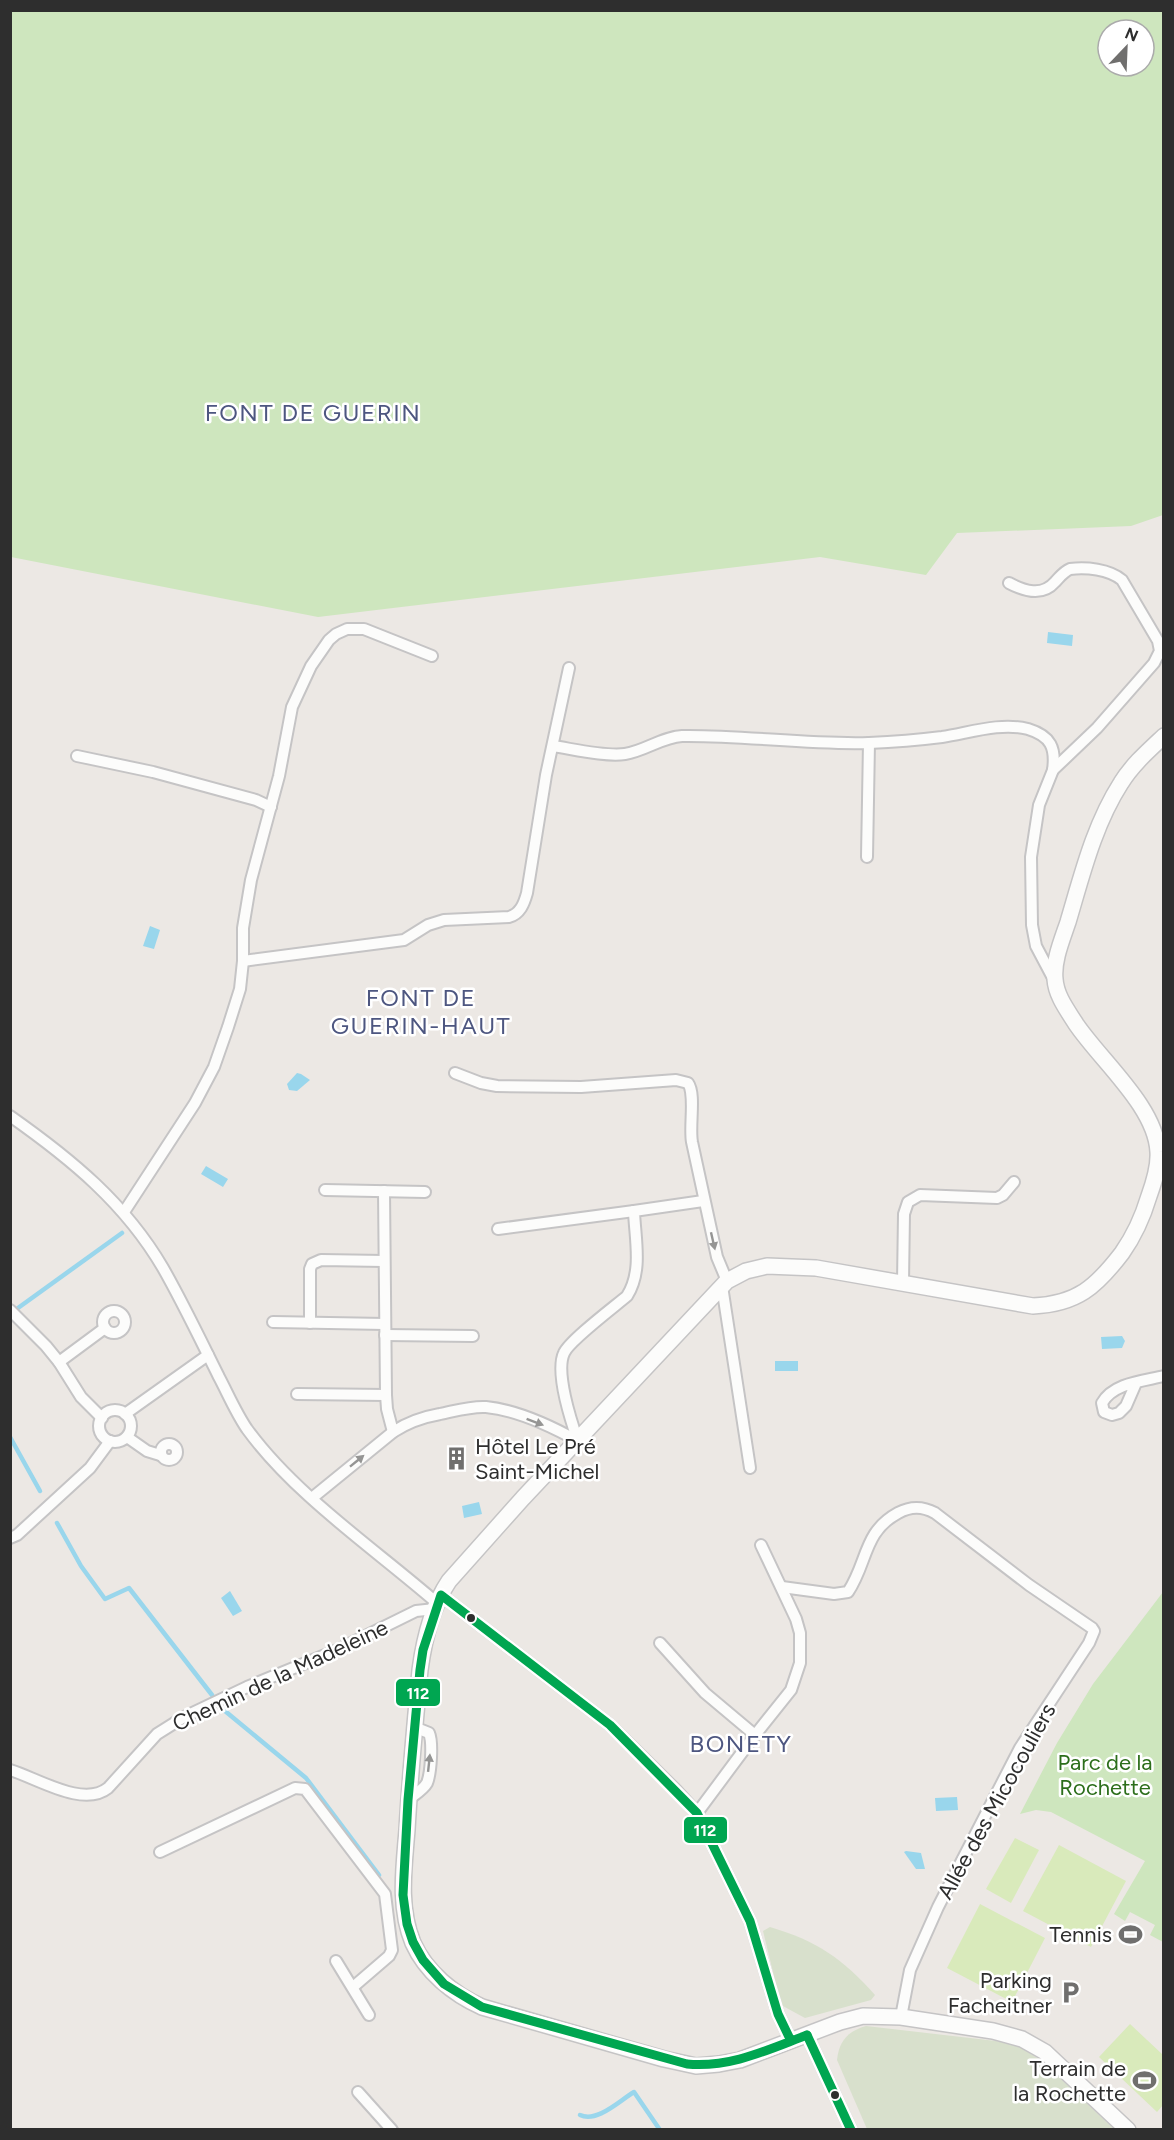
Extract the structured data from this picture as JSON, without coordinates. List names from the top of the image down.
{
  "streets": {
    "street": ["Chemin de la Madeleine", "Allée des Micocouliers"]
  },
  "districts": ["FONT DE GUERIN", "FONT DE GUERIN-HAUT", "BONETY"],
  "parks": ["Parc de la Rochette"],
  "places": {
    "building": ["Hôtel Le Pré Saint-Michel"],
    "sports": ["Tennis", "Terrain de la Rochette"],
    "parking": ["Parking Facheitner"]
  },
  "lines": ["transit line 112"],
  "north": "top right"
}
